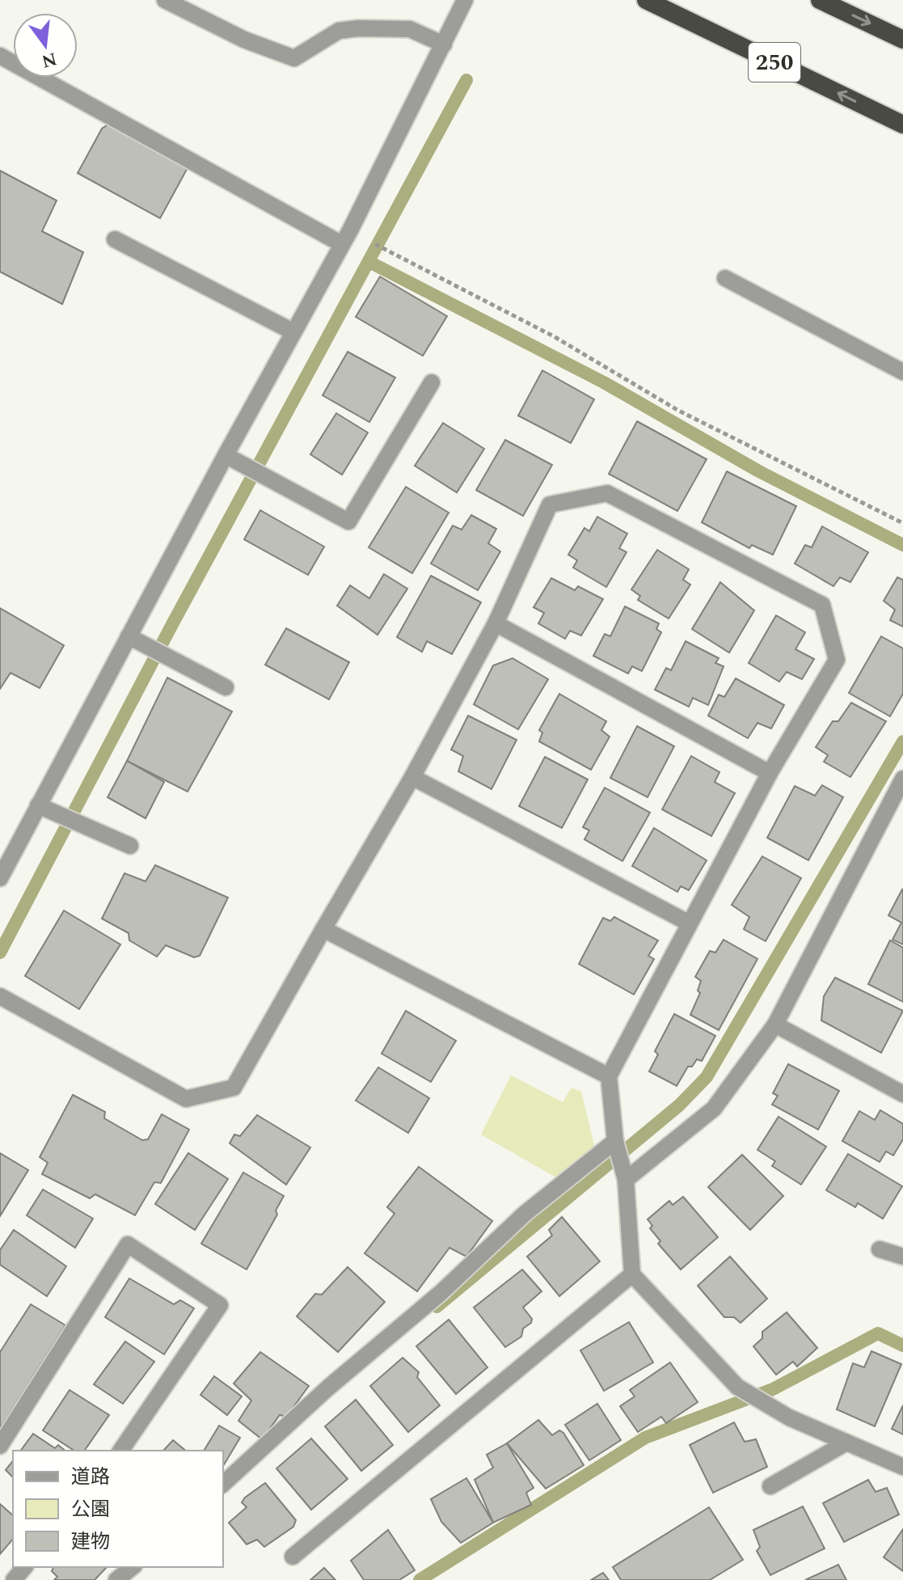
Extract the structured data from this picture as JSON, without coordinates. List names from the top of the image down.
{
  "streets": {
    "highway": ["250"]
  },
  "legend": ["道路", "公園", "建物"],
  "north": "bottom"
}
